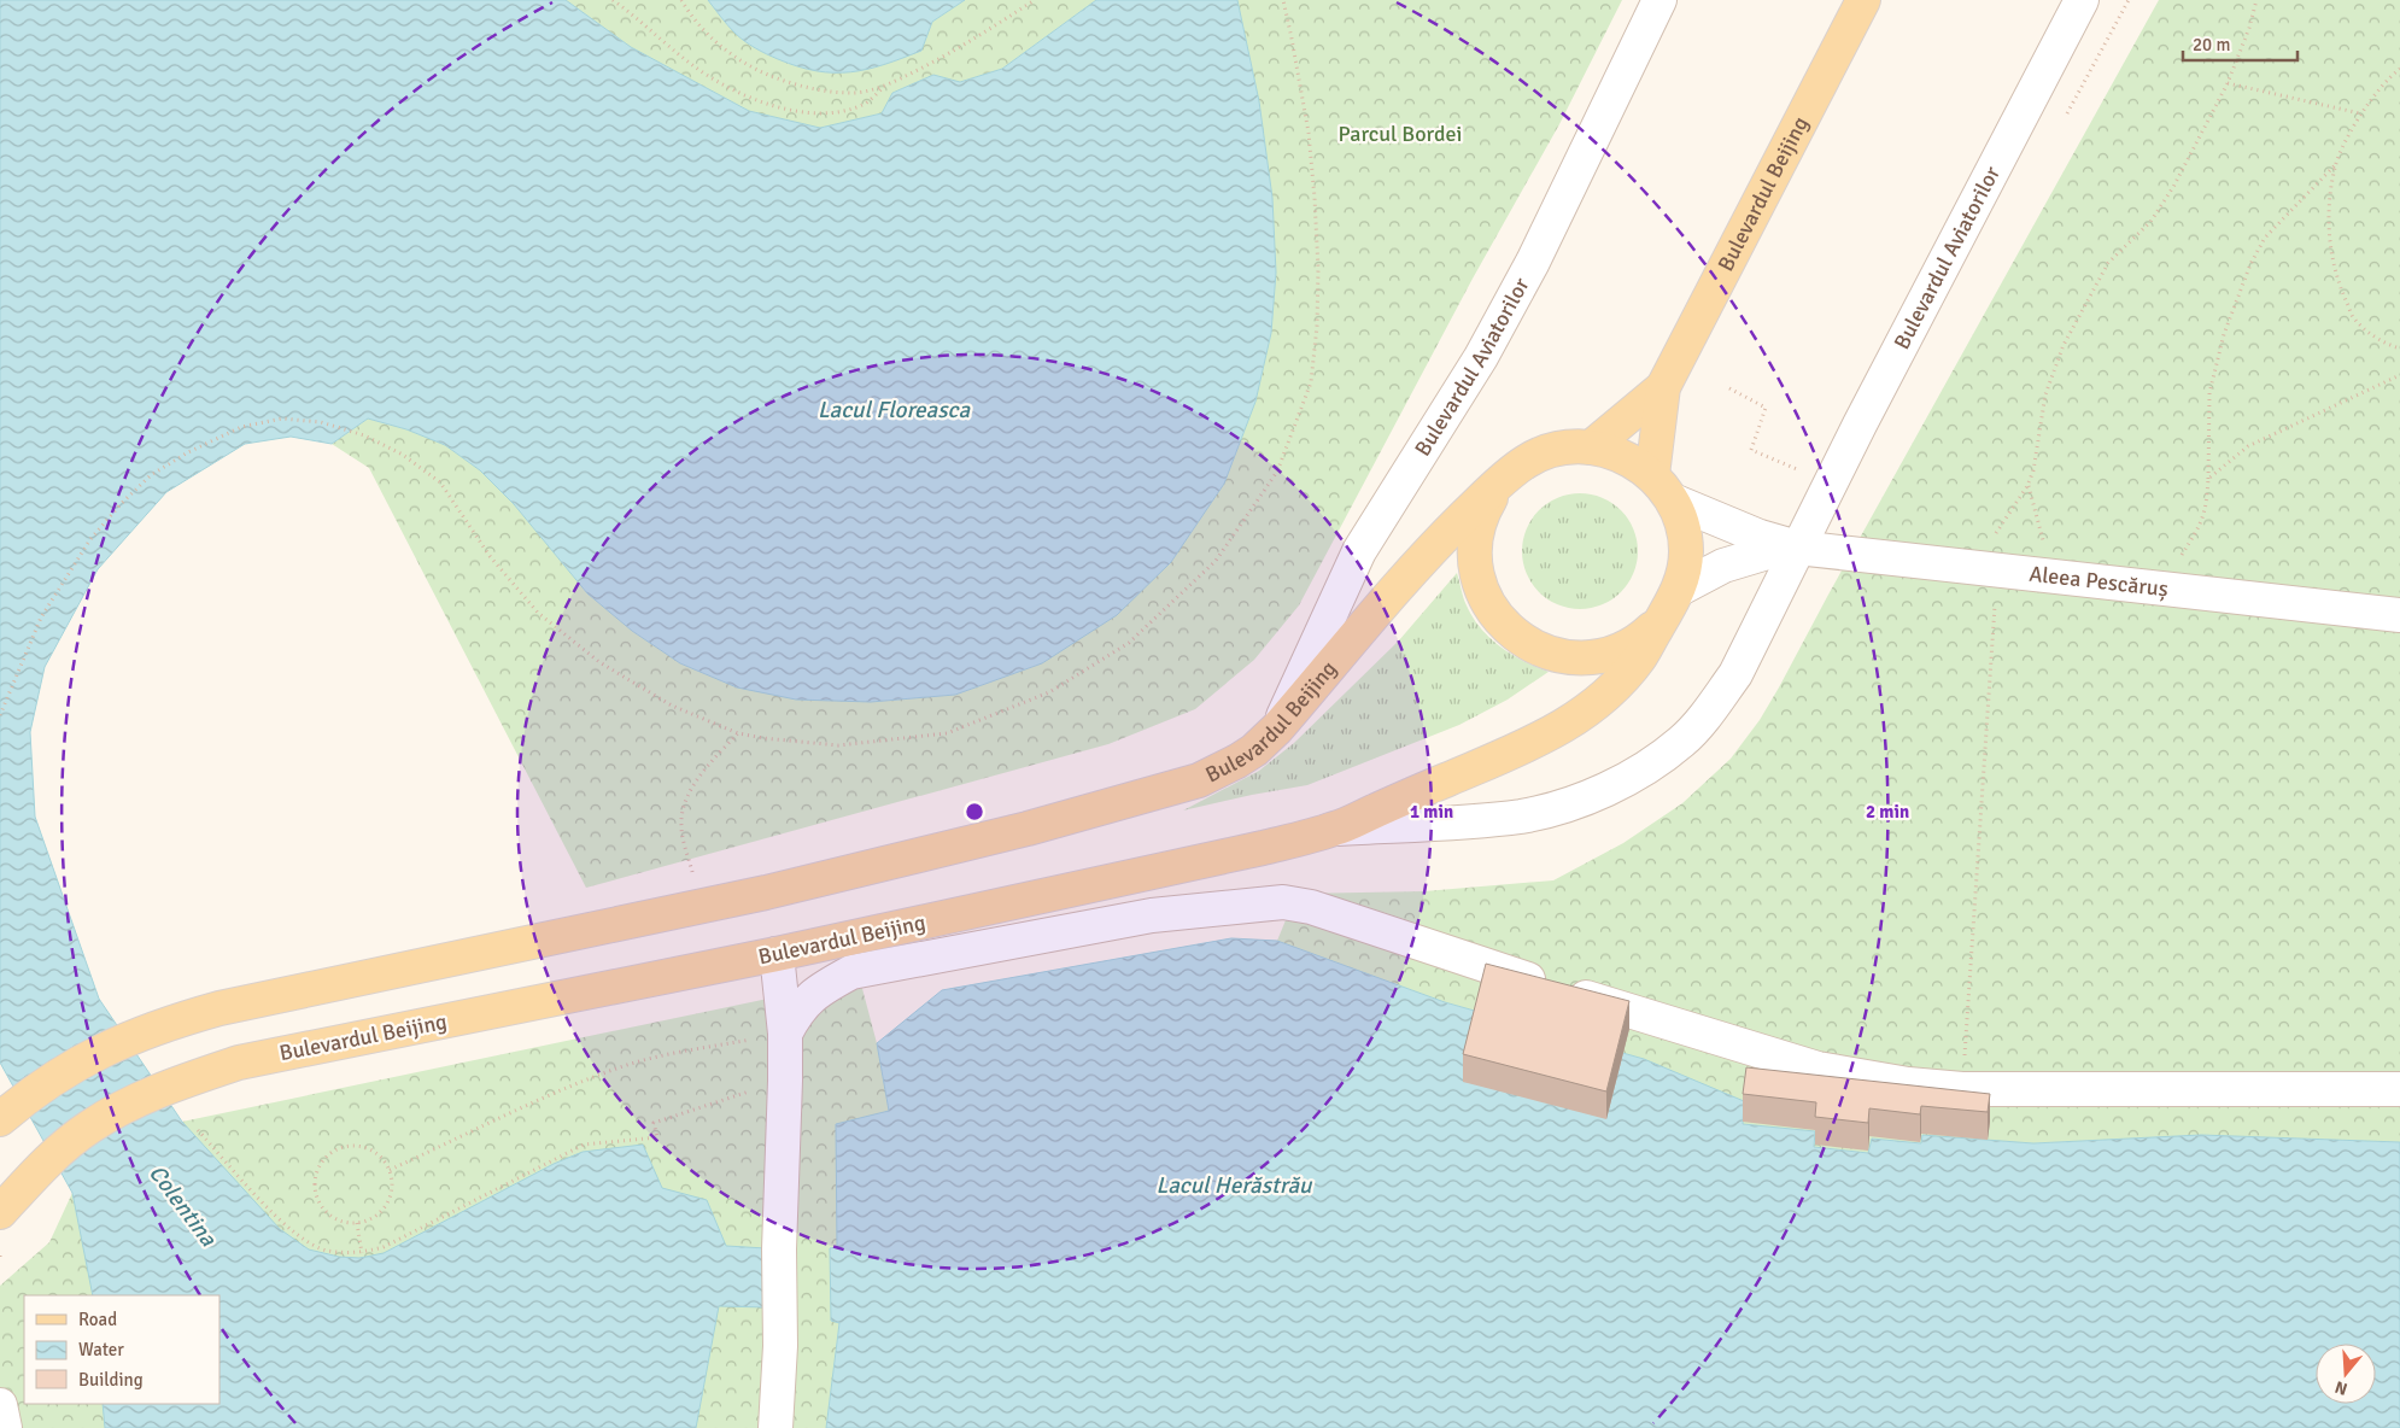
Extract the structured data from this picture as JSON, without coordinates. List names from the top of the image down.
{
  "streets": {
    "main road": ["Bulevardul Beijing"],
    "street": ["Bulevardul Aviatorilor", "Aleea Pescăruș"]
  },
  "crossings": [
    ["Bulevardul Beijing", "Bulevardul Aviatorilor"],
    ["Bulevardul Aviatorilor", "Aleea Pescăruș"]
  ],
  "water": ["Lacul Floreasca", "Lacul Herăstrău", "Colentina"],
  "parks": ["Parcul Bordei"],
  "legend": ["Road", "Water", "Building"],
  "scale_bar": "20 m",
  "north": "bottom",
  "rings": ["1 min", "2 min"]
}
